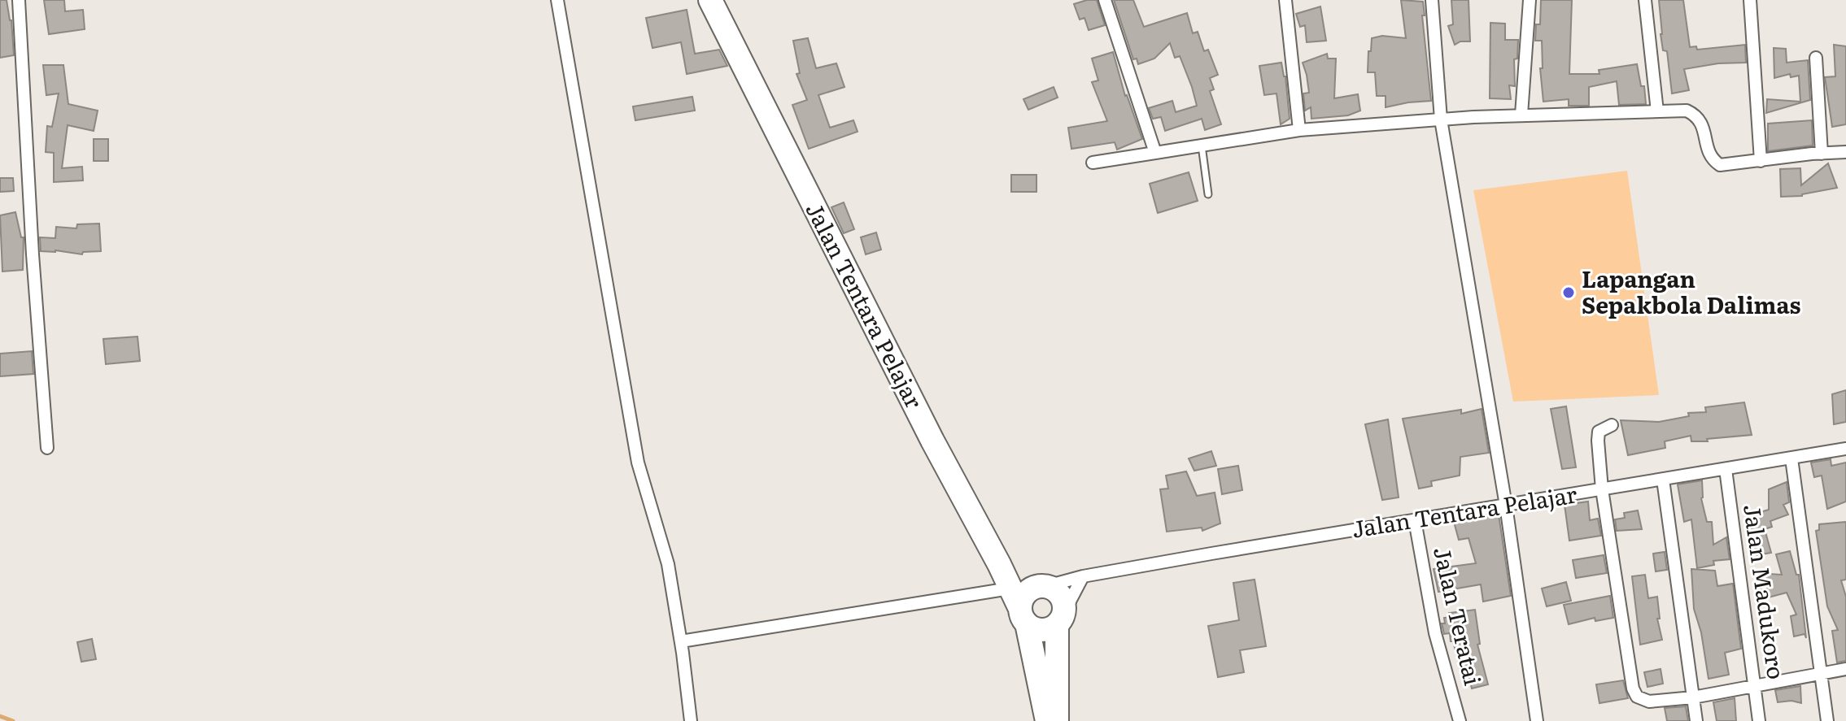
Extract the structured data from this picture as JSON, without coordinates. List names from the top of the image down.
{
  "streets": {
    "highway": ["Jalan Tentara Pelajar"],
    "street": ["Jalan Madukoro", "Jalan Teratai"]
  },
  "crossings": [
    ["Jalan Tentara Pelajar", "Jalan Madukoro"],
    ["Jalan Tentara Pelajar", "Jalan Teratai"]
  ],
  "places": ["Lapangan Sepakbola Dalimas"]
}
